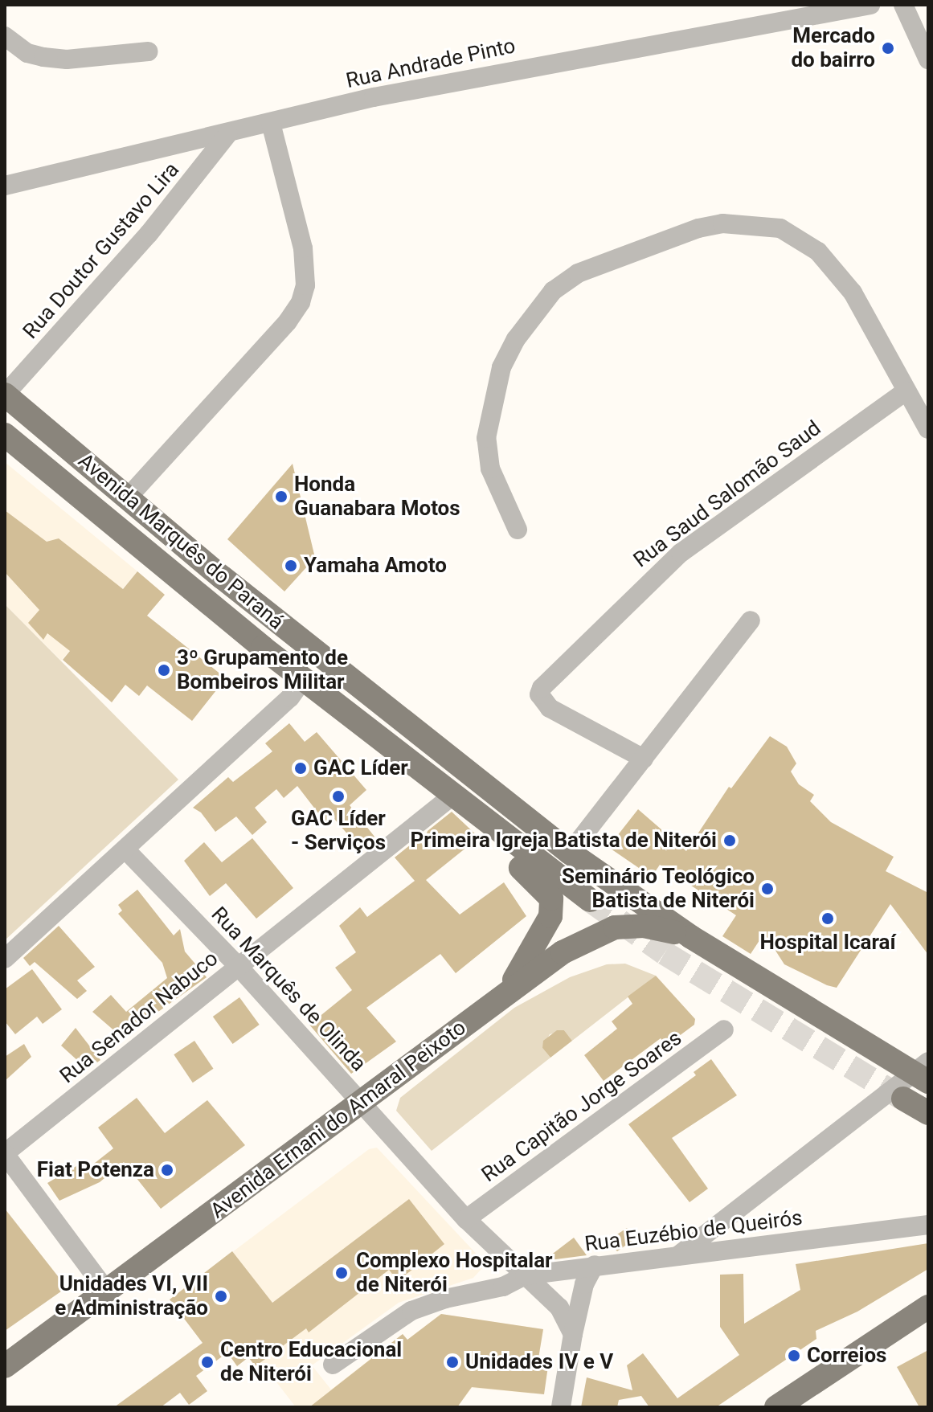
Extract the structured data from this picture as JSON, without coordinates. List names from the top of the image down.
{
  "streets": {
    "main road": ["Avenida Marquês do Paraná", "Avenida Ernani do Amaral Peixoto"],
    "street": [
      "Rua Andrade Pinto",
      "Rua Doutor Gustavo Lira",
      "Rua Saud Salomão Saud",
      "Rua Marquês de Olinda",
      "Rua Senador Nabuco",
      "Rua Capitão Jorge Soares",
      "Rua Euzébio de Queirós"
    ]
  },
  "crossings": [
    ["Rua Andrade Pinto", "Rua Doutor Gustavo Lira"],
    ["Rua Doutor Gustavo Lira", "Avenida Marquês do Paraná"],
    ["Avenida Marquês do Paraná", "Rua Senador Nabuco"],
    ["Avenida Marquês do Paraná", "Avenida Ernani do Amaral Peixoto"],
    ["Rua Marquês de Olinda", "Rua Senador Nabuco"],
    ["Rua Marquês de Olinda", "Rua Capitão Jorge Soares"],
    ["Rua Marquês de Olinda", "Avenida Ernani do Amaral Peixoto"],
    ["Rua Marquês de Olinda", "Rua Euzébio de Queirós"]
  ],
  "places": [
    "Mercado do bairro",
    "Honda Guanabara Motos",
    "Yamaha Amoto",
    "3º Grupamento de Bombeiros Militar",
    "GAC Líder",
    "GAC Líder - Serviços",
    "Primeira Igreja Batista de Niterói",
    "Seminário Teológico Batista de Niterói",
    "Hospital Icaraí",
    "Fiat Potenza",
    "Complexo Hospitalar de Niterói",
    "Unidades VI, VII e Administração",
    "Correios",
    "Centro Educacional de Niterói",
    "Unidades IV e V"
  ]
}
